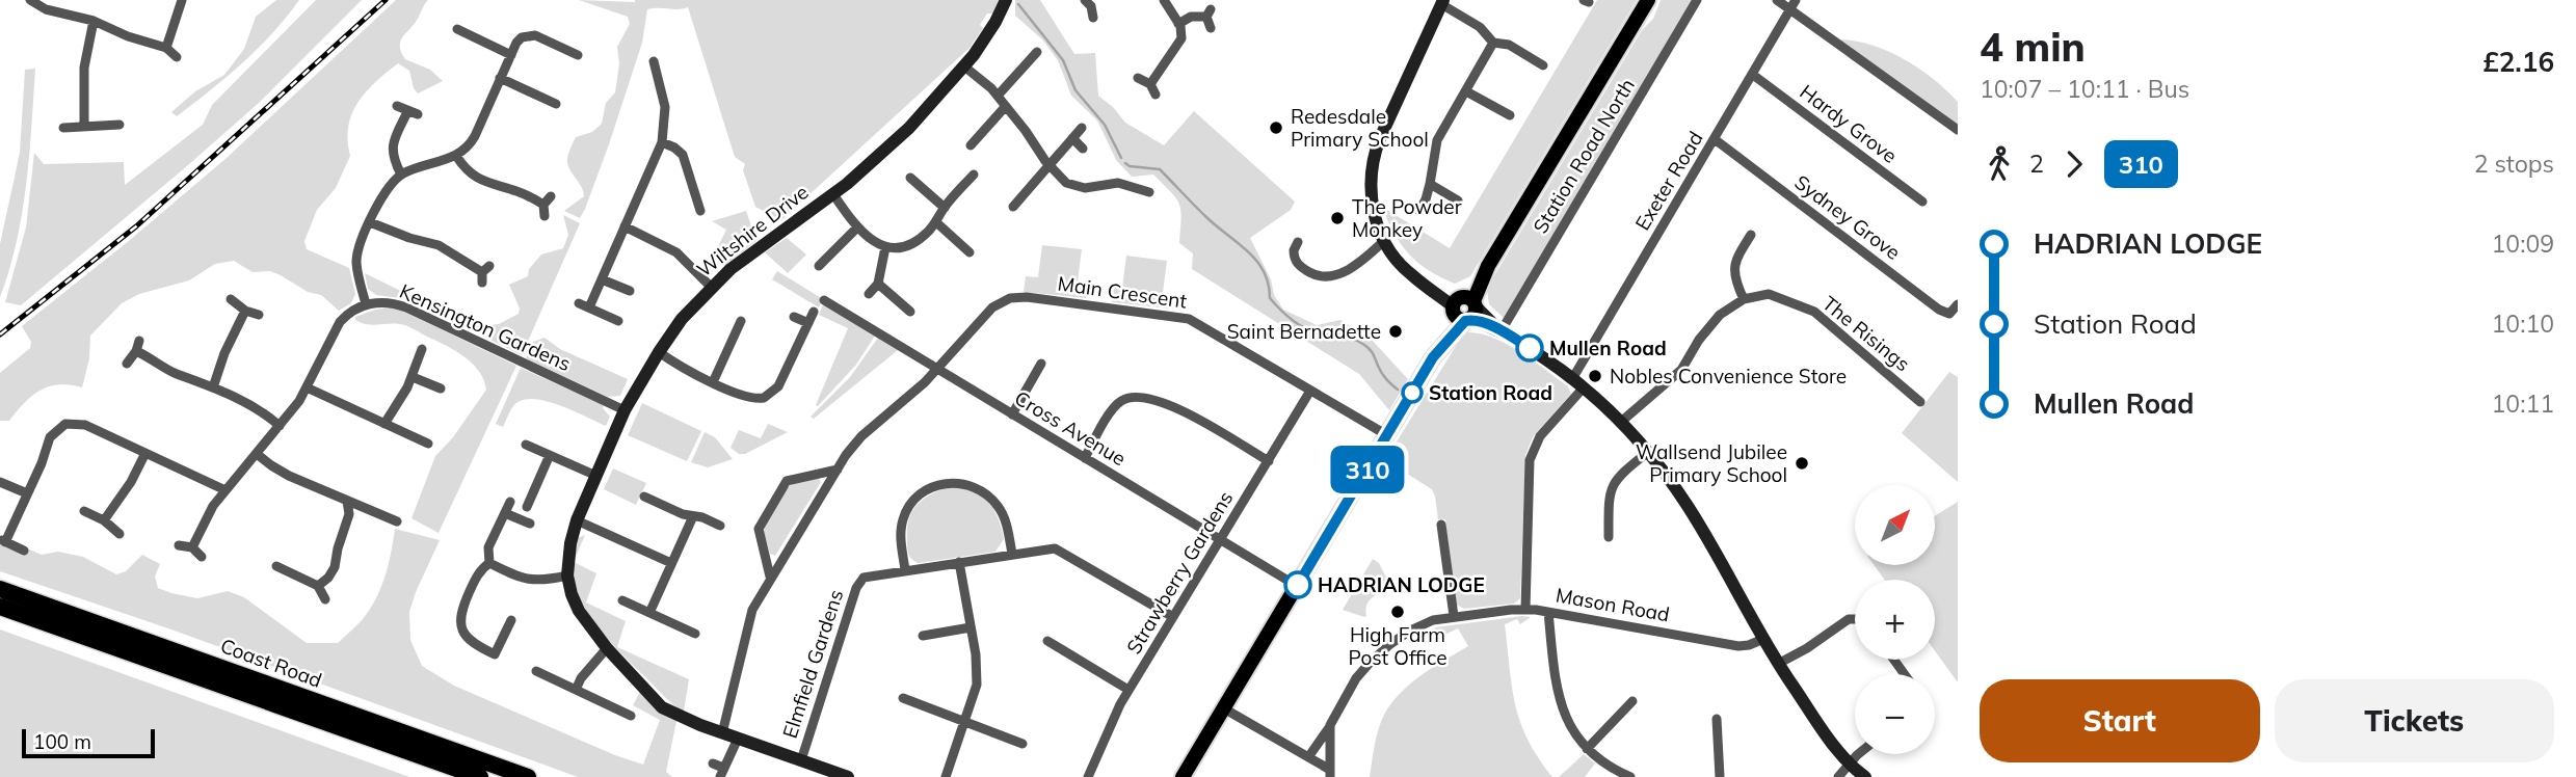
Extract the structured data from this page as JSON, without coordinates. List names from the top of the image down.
{
  "streets": {
    "highway": ["Coast Road"],
    "street": [
      "Hardy Grove",
      "Station Road North",
      "Exeter Road",
      "Sydney Grove",
      "Wiltshire Drive",
      "Main Crescent",
      "Kensington Gardens",
      "The Risings",
      "Cross Avenue",
      "Strawberry Gardens",
      "Mason Road",
      "Elmfield Gardens"
    ]
  },
  "crossings": [
    ["Hardy Grove", "Exeter Road"],
    ["Exeter Road", "Sydney Grove"],
    ["Wiltshire Drive", "Main Crescent"],
    ["Wiltshire Drive", "Kensington Gardens"],
    ["Wiltshire Drive", "Elmfield Gardens"],
    ["Main Crescent", "Cross Avenue"],
    ["Main Crescent", "Strawberry Gardens"],
    ["Cross Avenue", "Strawberry Gardens"],
    ["Strawberry Gardens", "Elmfield Gardens"]
  ],
  "places": [
    "Redesdale Primary School",
    "The Powder Monkey",
    "Saint Bernadette",
    "Mullen Road",
    "Nobles Convenience Store",
    "Station Road",
    "Wallsend Jubilee Primary School",
    "HADRIAN LODGE",
    "High Farm Post Office"
  ],
  "lines": ["bus line 310"],
  "scale_bar": "100 m",
  "north": "top right",
  "page": {
    "on_map": "310",
    "heading": ["4 min", "10:07 – 10:11 · Bus", "£2.16"],
    "legs": ["2", "310", "2 stops"],
    "list": [
      {
        "name": "HADRIAN LODGE",
        "value": "10:09"
      },
      {
        "name": "Station Road",
        "value": "10:10"
      },
      {
        "name": "Mullen Road",
        "value": "10:11"
      }
    ],
    "map_buttons": ["+", "−"],
    "buttons": ["Start", "Tickets"],
    "scale": "100 m"
  }
}
